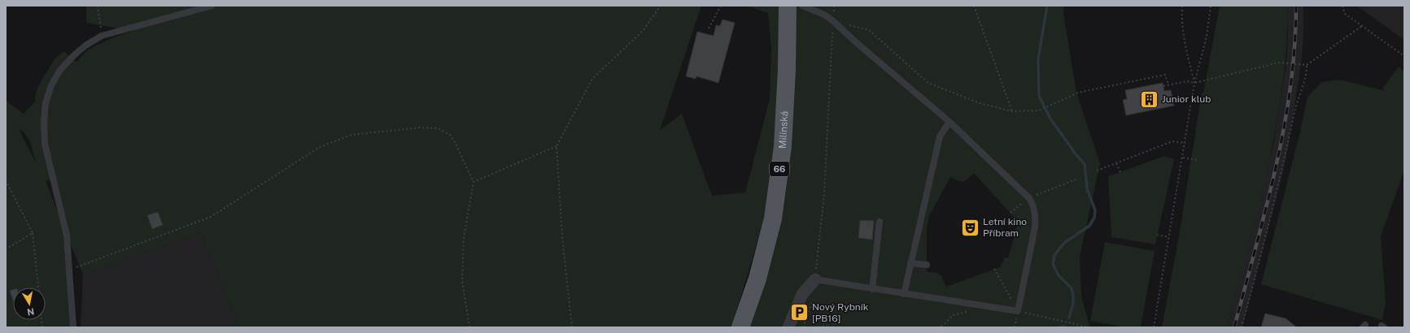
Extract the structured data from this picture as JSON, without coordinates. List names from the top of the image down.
{
  "streets": {
    "main road": ["Milínská", "66"]
  },
  "places": {
    "building": ["Junior klub"],
    "theatre": ["Letní kino Příbram"],
    "parking": ["Nový Rybník [PB16]"]
  },
  "north": "bottom"
}
